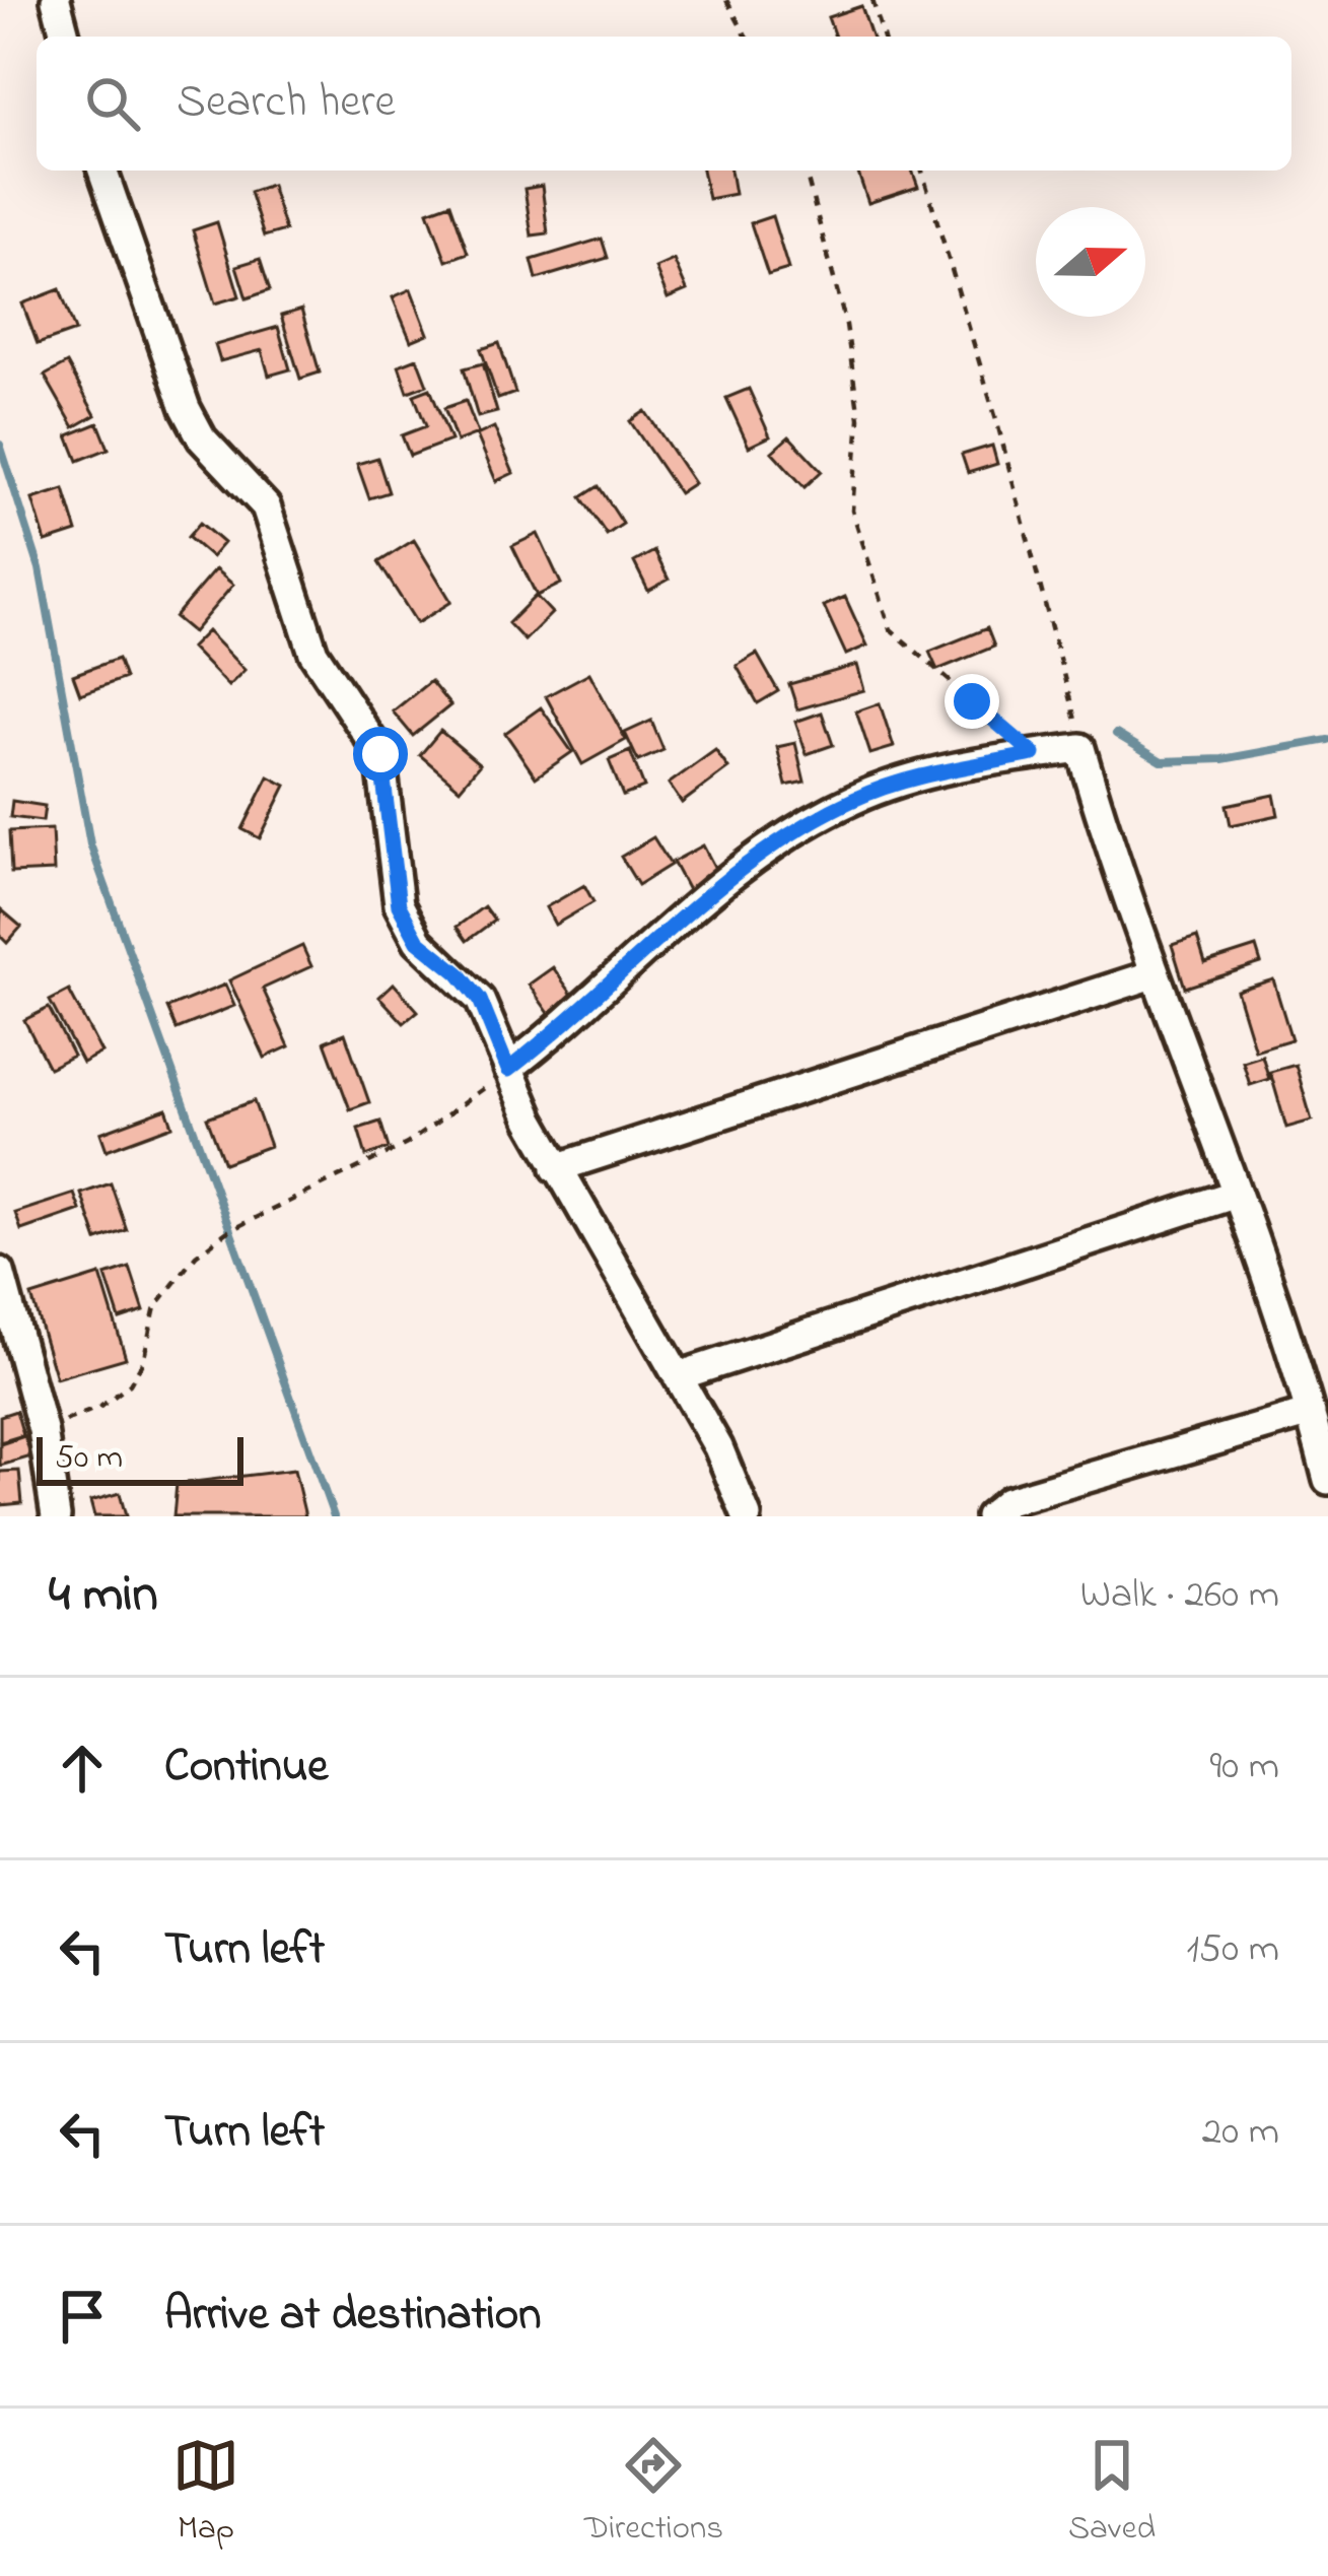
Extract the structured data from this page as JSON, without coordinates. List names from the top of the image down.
{
  "scale_bar": "50 m",
  "north": "right",
  "page": {
    "search": "Search here",
    "scale": "50 m",
    "heading": ["4 min", "Walk · 260 m"],
    "list": [
      ["Continue", "90 m"],
      ["Turn left", "150 m"],
      ["Turn left", "20 m"],
      "Arrive at destination"
    ],
    "nav": ["Map", "Directions", "Saved"]
  }
}
